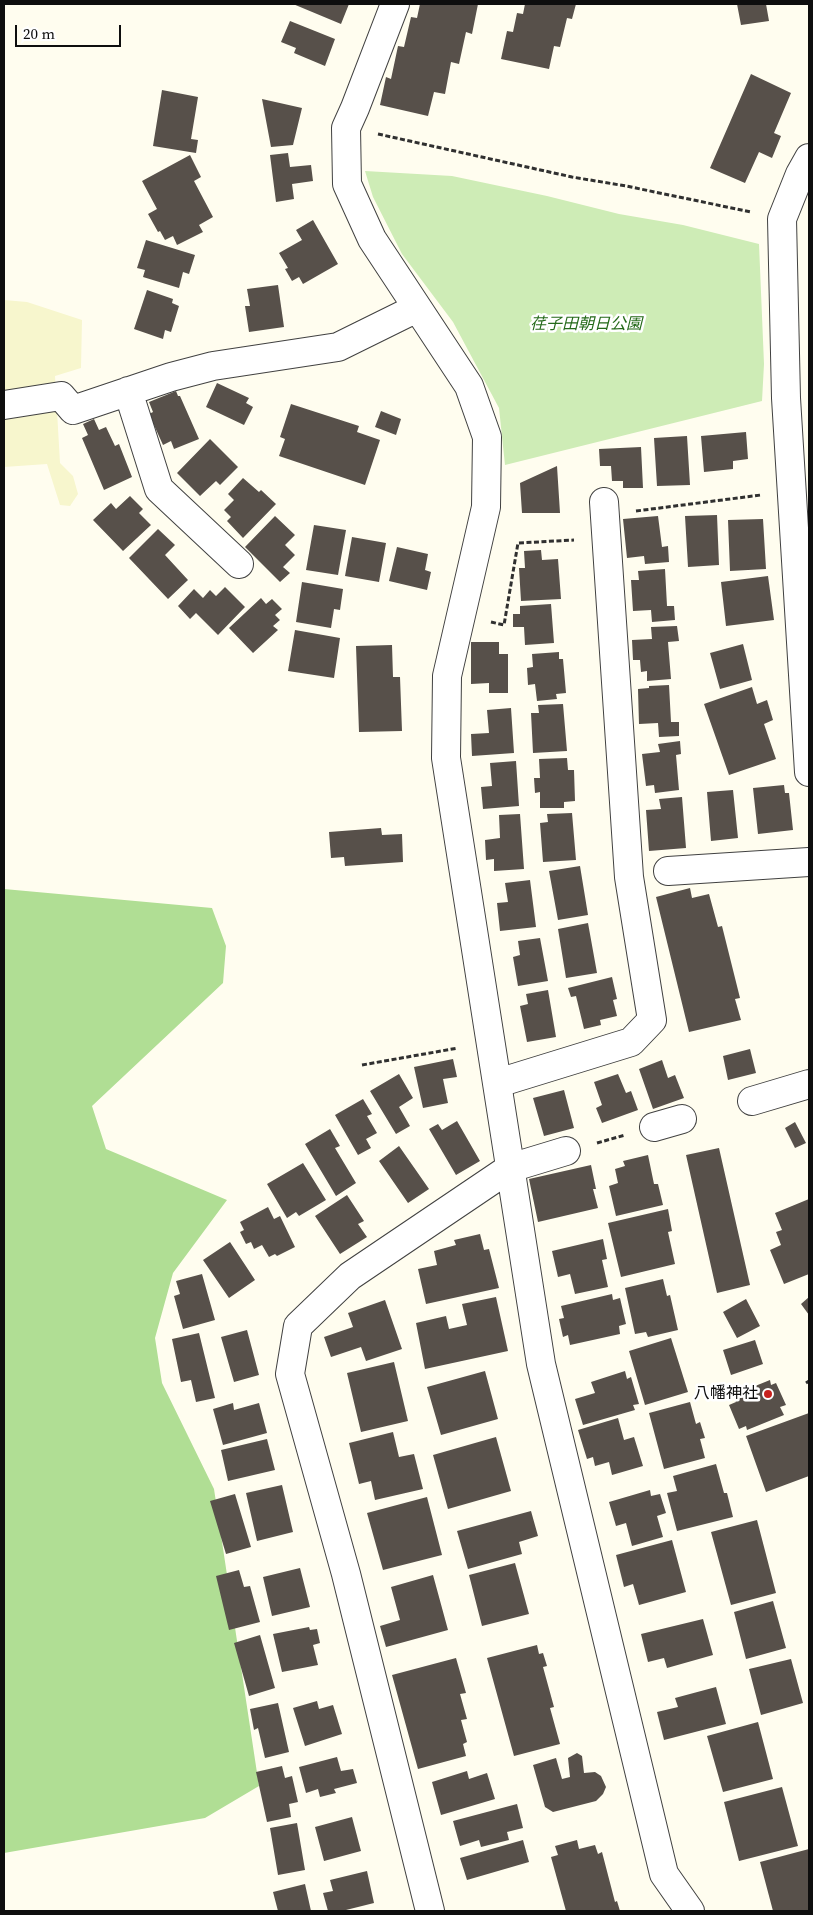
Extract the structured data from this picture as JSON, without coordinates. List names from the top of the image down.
{
  "parks": ["荏子田朝日公園"],
  "places": ["八幡神社"],
  "scale_bar": "20 m"
}
